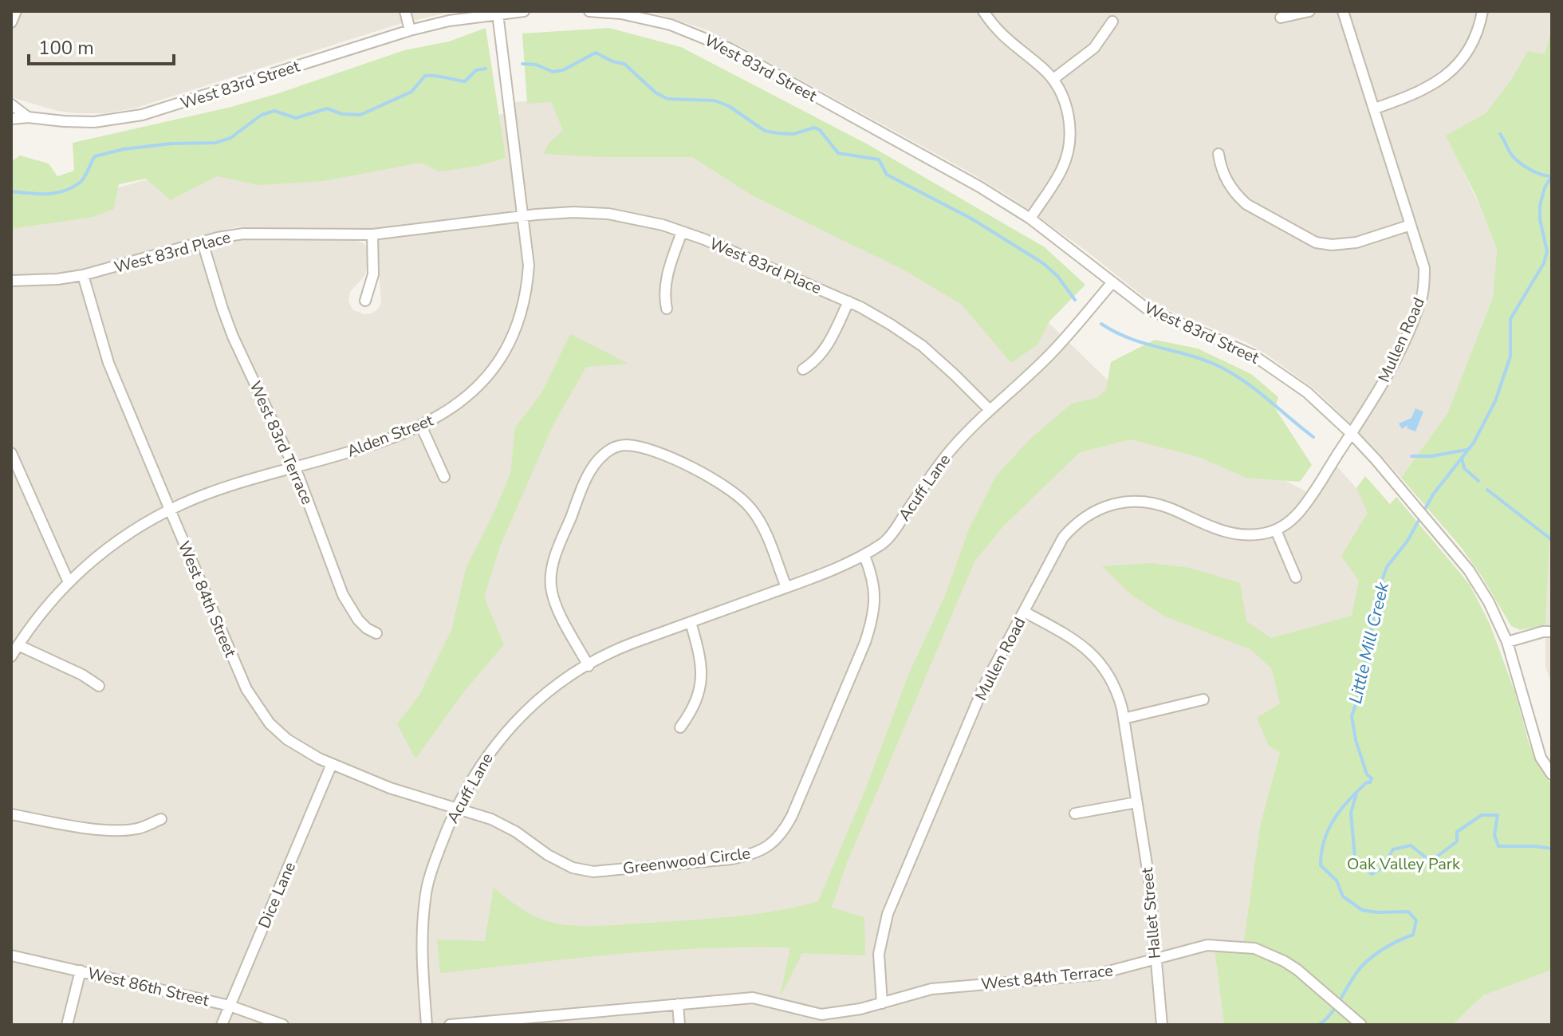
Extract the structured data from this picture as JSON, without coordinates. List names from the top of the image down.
{
  "streets": {
    "street": [
      "West 83rd Street",
      "West 83rd Place",
      "Mullen Road",
      "Alden Street",
      "West 83rd Terrace",
      "Acuff Lane",
      "West 84th Street",
      "Greenwood Circle",
      "Dice Lane",
      "Hallet Street",
      "West 84th Terrace",
      "West 86th Street"
    ]
  },
  "crossings": [
    ["West 83rd Street", "Mullen Road"],
    ["West 83rd Street", "Alden Street"],
    ["West 83rd Street", "Acuff Lane"],
    ["West 83rd Place", "Alden Street"],
    ["West 83rd Place", "West 83rd Terrace"],
    ["West 83rd Place", "Acuff Lane"],
    ["West 83rd Place", "West 84th Street"],
    ["Mullen Road", "Hallet Street"],
    ["Mullen Road", "West 84th Terrace"],
    ["Alden Street", "West 83rd Terrace"],
    ["Alden Street", "West 84th Street"],
    ["Acuff Lane", "West 84th Street"],
    ["Acuff Lane", "Greenwood Circle"],
    ["West 84th Street", "Greenwood Circle"],
    ["West 84th Street", "Dice Lane"],
    ["Dice Lane", "West 86th Street"],
    ["Hallet Street", "West 84th Terrace"]
  ],
  "water": ["Little Mill Creek"],
  "parks": ["Oak Valley Park"],
  "scale_bar": "100 m"
}
